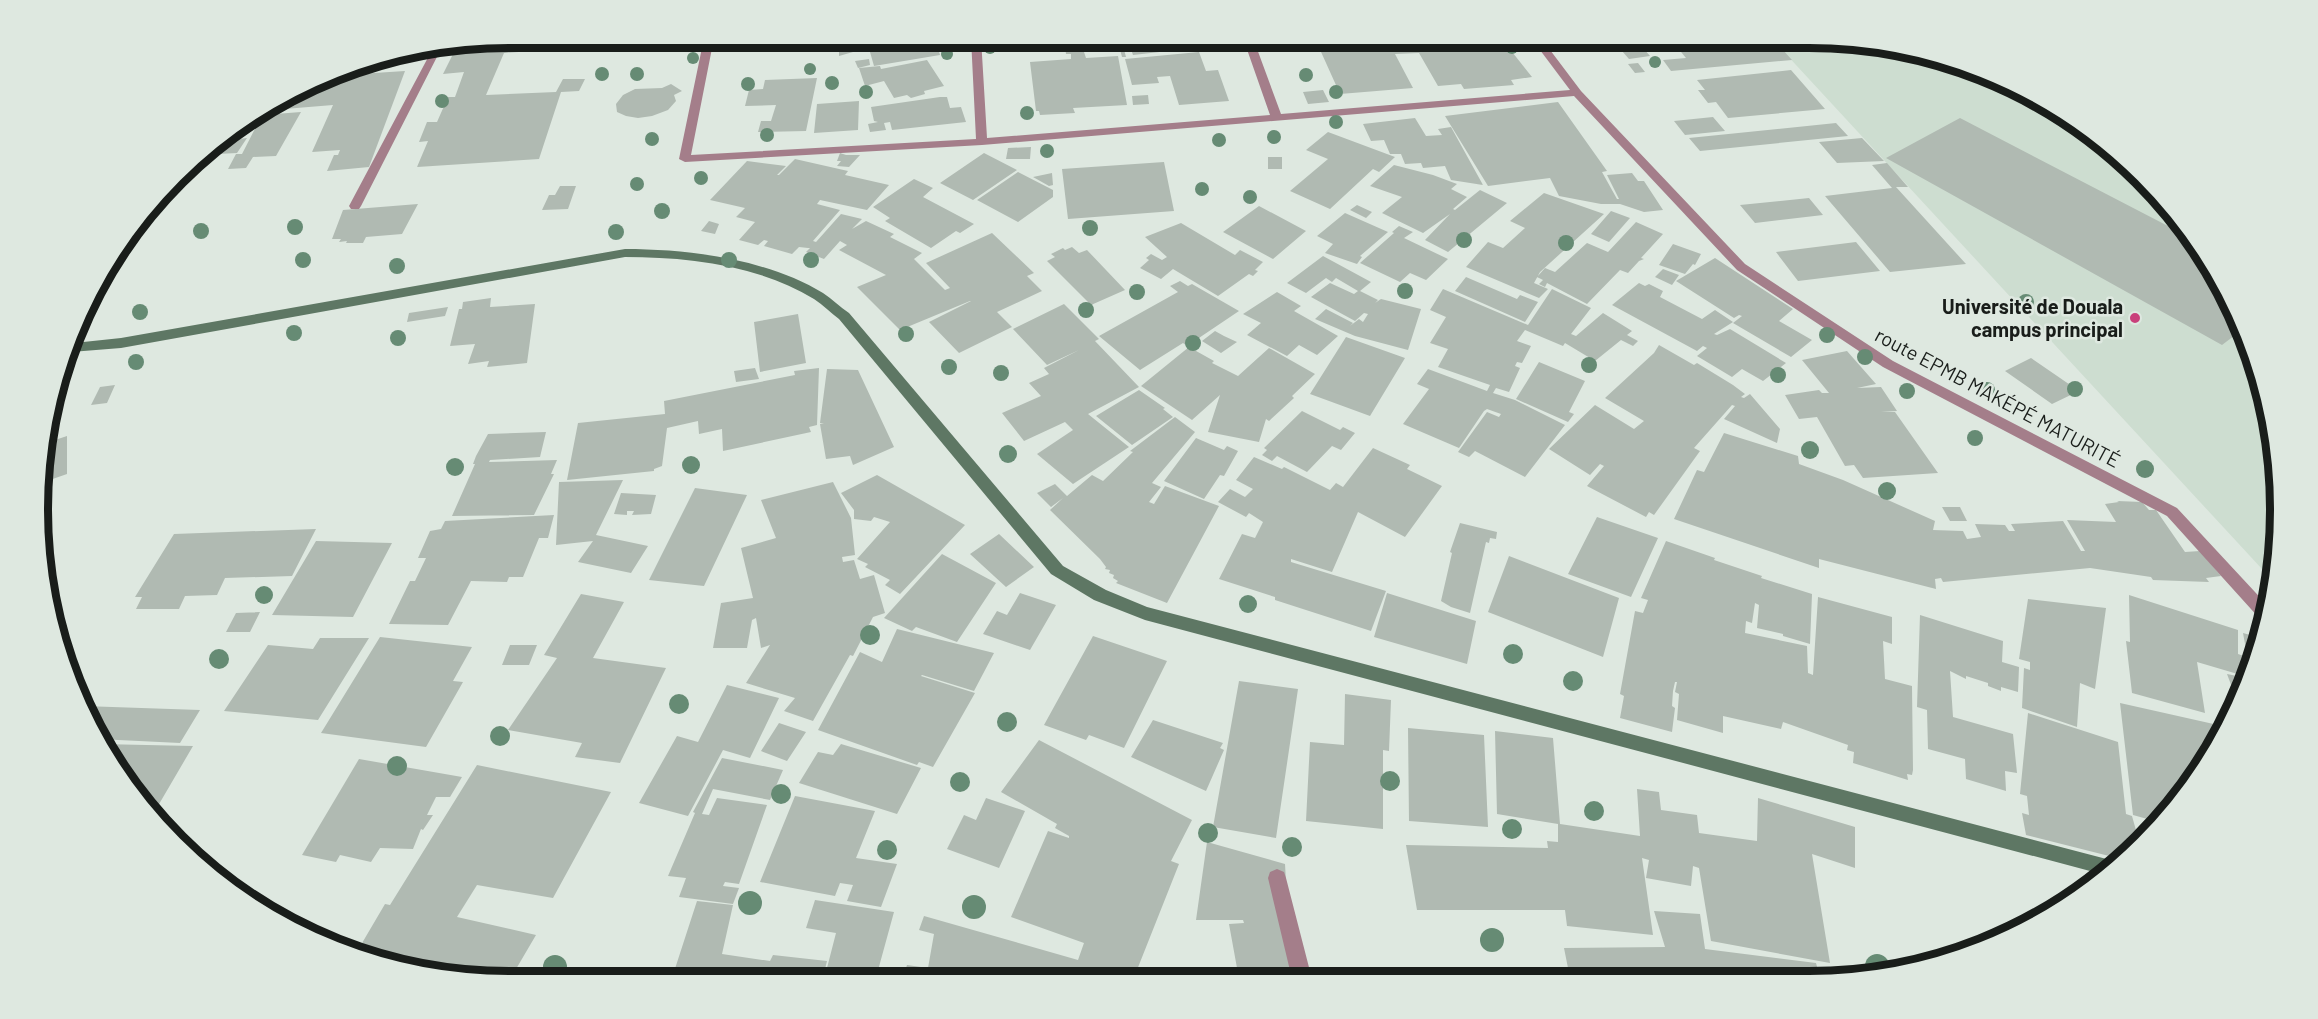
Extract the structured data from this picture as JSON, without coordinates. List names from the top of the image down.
{
  "streets": {
    "street": ["route EPMB MAKÉPÉ MATURITÉ"]
  },
  "places": ["Université de Douala campus principal"]
}
